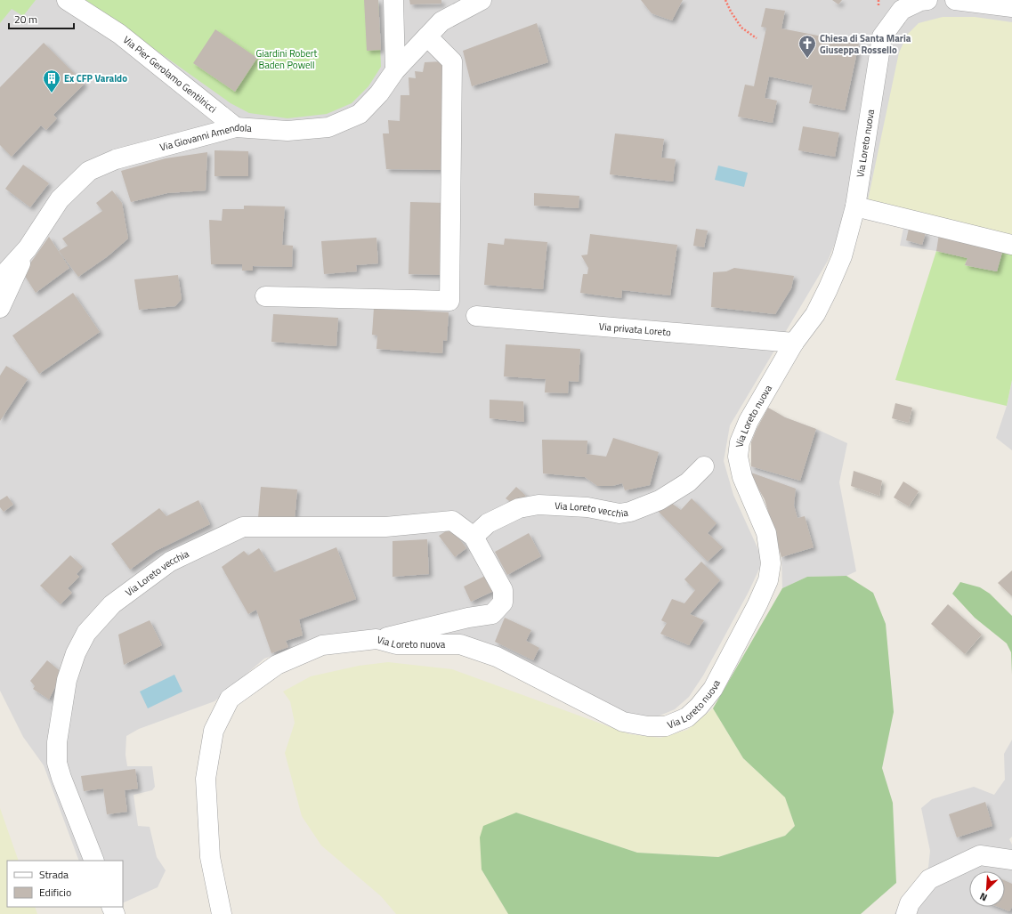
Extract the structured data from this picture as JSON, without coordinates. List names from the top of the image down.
{
  "streets": {
    "street": [
      "Via Pier Gerolamo Gentilricci",
      "Via Giovanni Amendola",
      "Via Loreto nuova",
      "Via privata Loreto",
      "Via Loreto vecchia"
    ]
  },
  "crossings": [
    ["Via Pier Gerolamo Gentilricci", "Via Giovanni Amendola"],
    ["Via Loreto nuova", "Via privata Loreto"],
    ["Via Loreto nuova", "Via Loreto vecchia"]
  ],
  "parks": ["Giardini Robert Baden Powell"],
  "places": {
    "church": ["Chiesa di Santa Maria Giuseppa Rossello"],
    "building": ["Ex CFP Varaldo"]
  },
  "legend": ["Strada", "Edificio"],
  "scale_bar": "20 m",
  "north": "bottom left"
}
